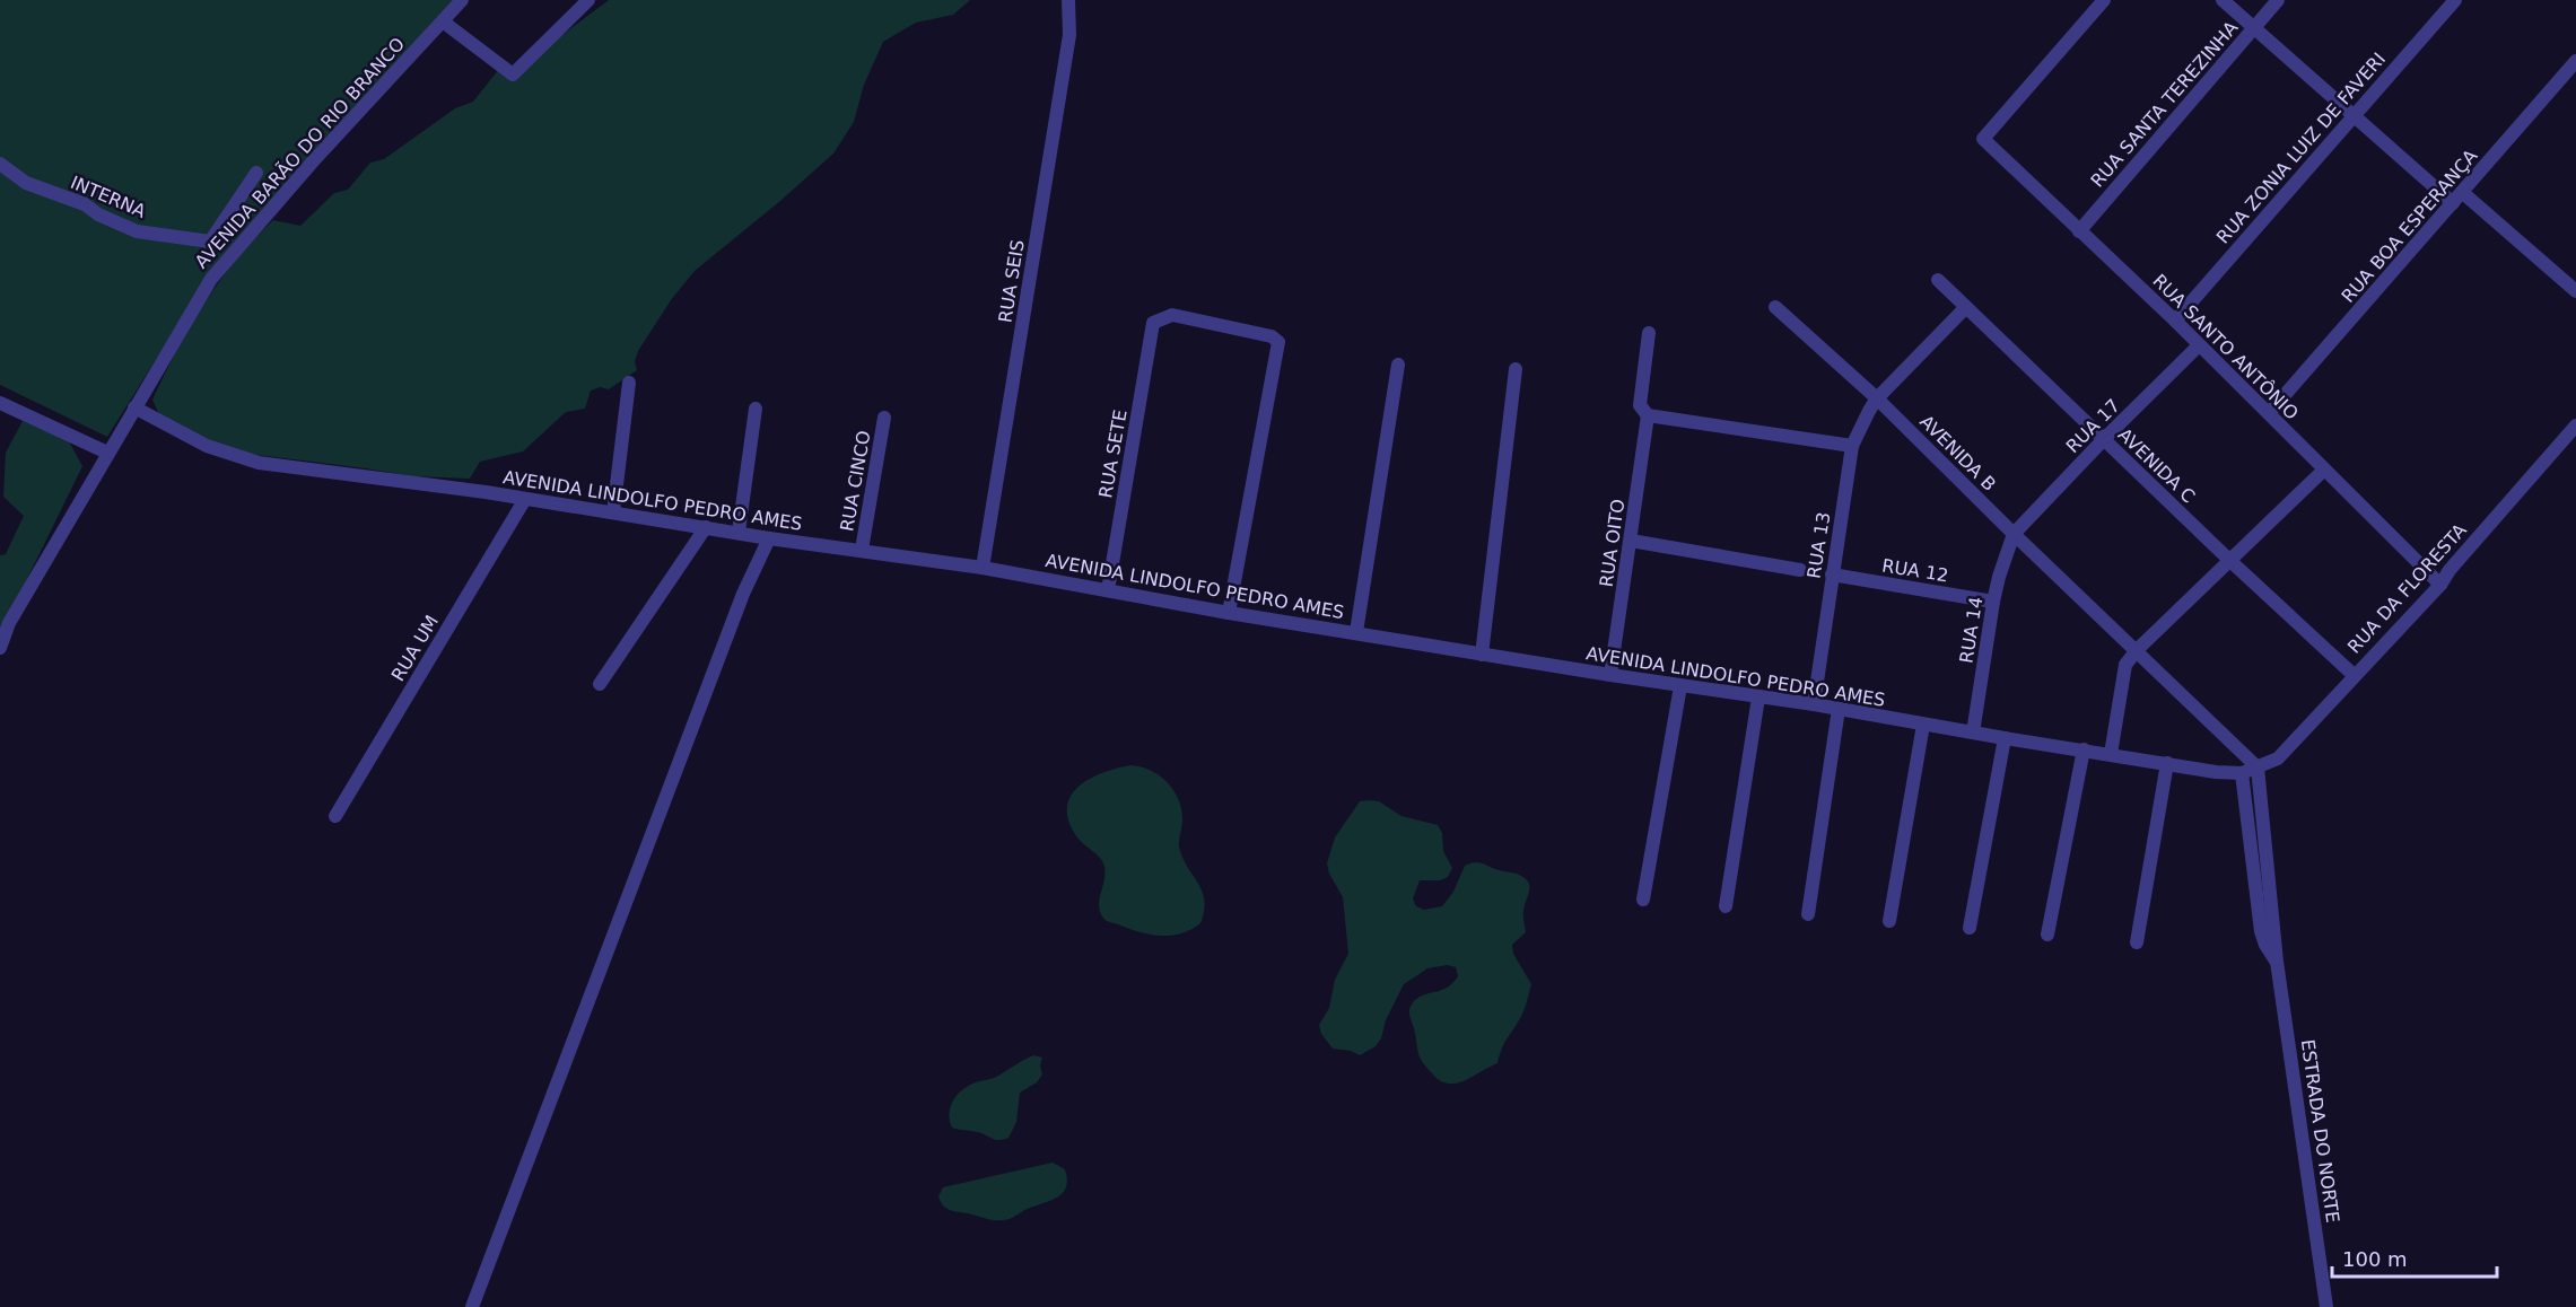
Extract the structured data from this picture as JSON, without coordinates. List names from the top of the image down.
{
  "streets": {
    "street": [
      "RUA SANTA TEREZINHA",
      "RUA ZONIA LUIZ DE FAVERI",
      "AVENIDA BARÃO DO RIO BRANCO",
      "INTERNA",
      "RUA BOA ESPERANÇA",
      "RUA SEIS",
      "RUA SANTO ANTÔNIO",
      "RUA 17",
      "AVENIDA B",
      "RUA SETE",
      "AVENIDA C",
      "RUA CINCO",
      "AVENIDA LINDOLFO PEDRO AMES",
      "RUA OITO",
      "RUA 13",
      "RUA 12",
      "RUA DA FLORESTA",
      "RUA 14",
      "RUA UM",
      "ESTRADA DO NORTE"
    ]
  },
  "crossings": [
    ["RUA SANTA TEREZINHA", "RUA SANTO ANTÔNIO"],
    ["RUA ZONIA LUIZ DE FAVERI", "RUA SANTO ANTÔNIO"],
    ["AVENIDA BARÃO DO RIO BRANCO", "AVENIDA LINDOLFO PEDRO AMES"],
    ["RUA BOA ESPERANÇA", "RUA SANTO ANTÔNIO"],
    ["RUA SEIS", "AVENIDA LINDOLFO PEDRO AMES"],
    ["RUA SANTO ANTÔNIO", "RUA 17"],
    ["RUA SANTO ANTÔNIO", "RUA DA FLORESTA"],
    ["RUA 17", "AVENIDA B"],
    ["RUA 17", "AVENIDA C"],
    ["RUA 17", "RUA 14"],
    ["AVENIDA B", "AVENIDA LINDOLFO PEDRO AMES"],
    ["AVENIDA B", "RUA 13"],
    ["AVENIDA B", "RUA DA FLORESTA"],
    ["AVENIDA B", "RUA 14"],
    ["AVENIDA B", "ESTRADA DO NORTE"],
    ["RUA SETE", "AVENIDA LINDOLFO PEDRO AMES"],
    ["AVENIDA C", "RUA 13"],
    ["AVENIDA C", "RUA DA FLORESTA"],
    ["RUA CINCO", "AVENIDA LINDOLFO PEDRO AMES"],
    ["AVENIDA LINDOLFO PEDRO AMES", "RUA OITO"],
    ["AVENIDA LINDOLFO PEDRO AMES", "RUA 13"],
    ["AVENIDA LINDOLFO PEDRO AMES", "RUA DA FLORESTA"],
    ["AVENIDA LINDOLFO PEDRO AMES", "RUA 14"],
    ["AVENIDA LINDOLFO PEDRO AMES", "RUA UM"],
    ["AVENIDA LINDOLFO PEDRO AMES", "ESTRADA DO NORTE"],
    ["RUA 13", "RUA 12"],
    ["RUA 12", "RUA 14"],
    ["RUA DA FLORESTA", "ESTRADA DO NORTE"]
  ],
  "scale_bar": "100 m"
}
